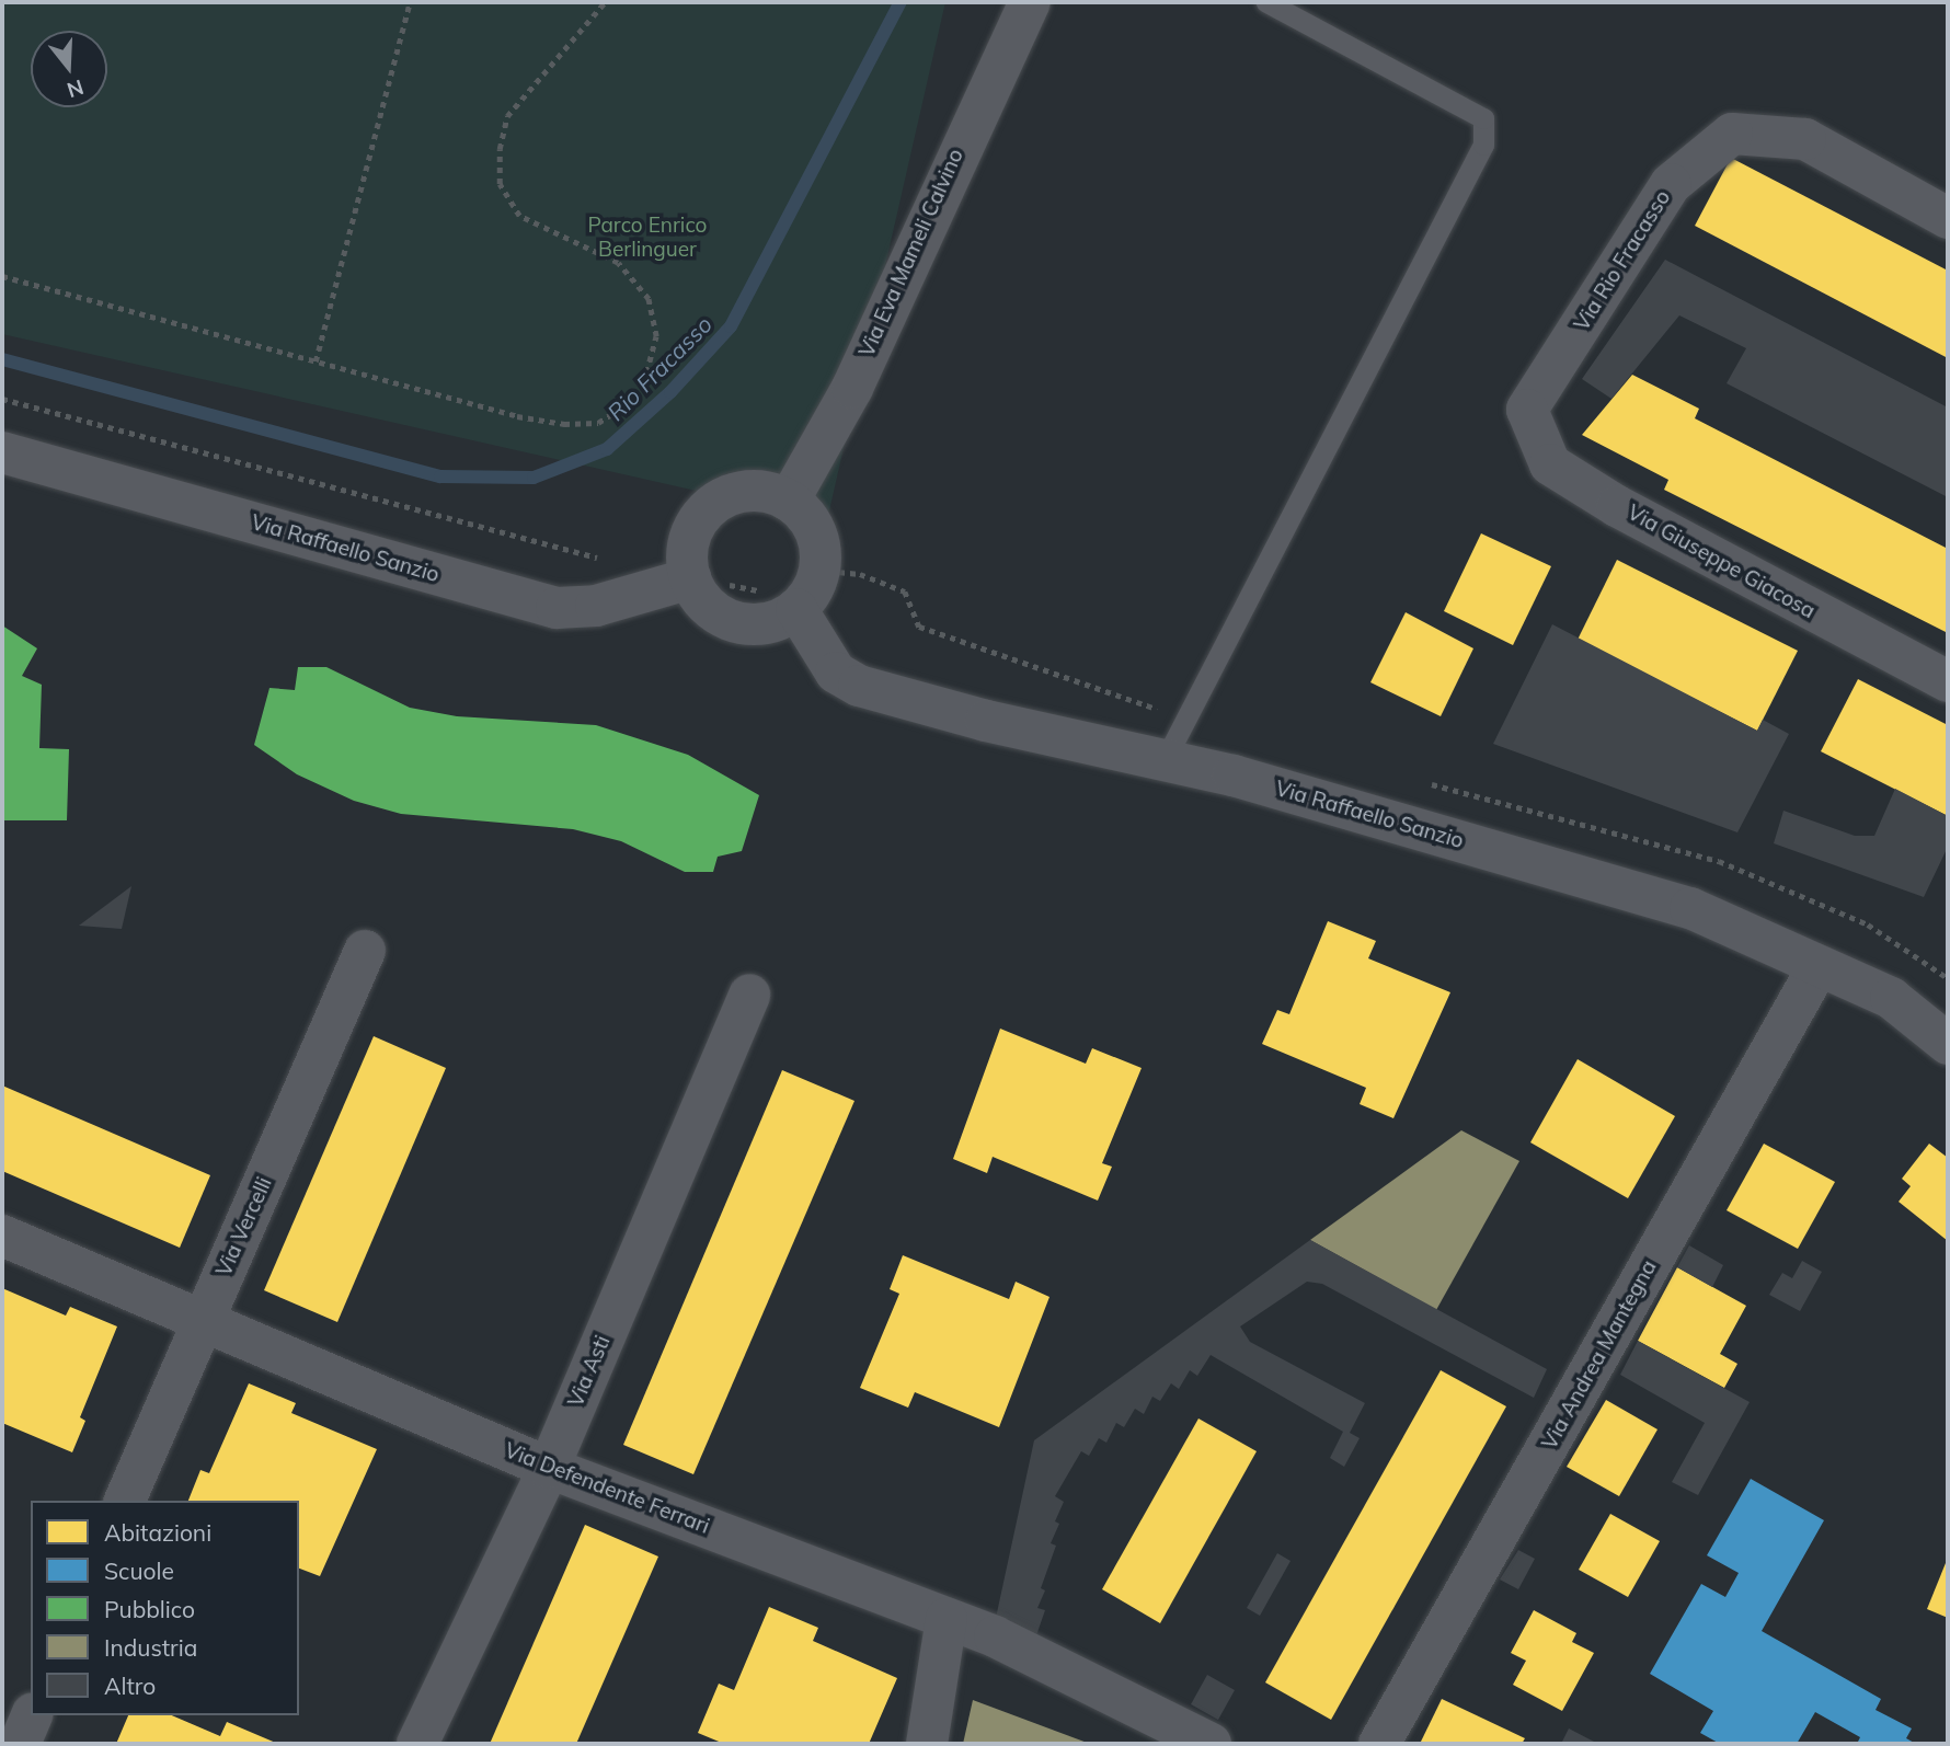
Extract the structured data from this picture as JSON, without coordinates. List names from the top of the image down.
{
  "streets": {
    "street": [
      "Via Eva Mameli Calvino",
      "Via Rio Fracasso",
      "Via Raffaello Sanzio",
      "Via Giuseppe Giacosa",
      "Via Vercelli",
      "Via Andrea Mantegna",
      "Via Asti",
      "Via Defendente Ferrari"
    ]
  },
  "crossings": [
    ["Via Rio Fracasso", "Via Giuseppe Giacosa"],
    ["Via Raffaello Sanzio", "Via Andrea Mantegna"],
    ["Via Vercelli", "Via Defendente Ferrari"],
    ["Via Asti", "Via Defendente Ferrari"]
  ],
  "water": ["Rio Fracasso"],
  "parks": ["Parco Enrico Berlinguer"],
  "legend": [
    "Abitazioni",
    "Scuole",
    "Pubblico",
    "Industria",
    "Altro"
  ],
  "north": "bottom"
}
